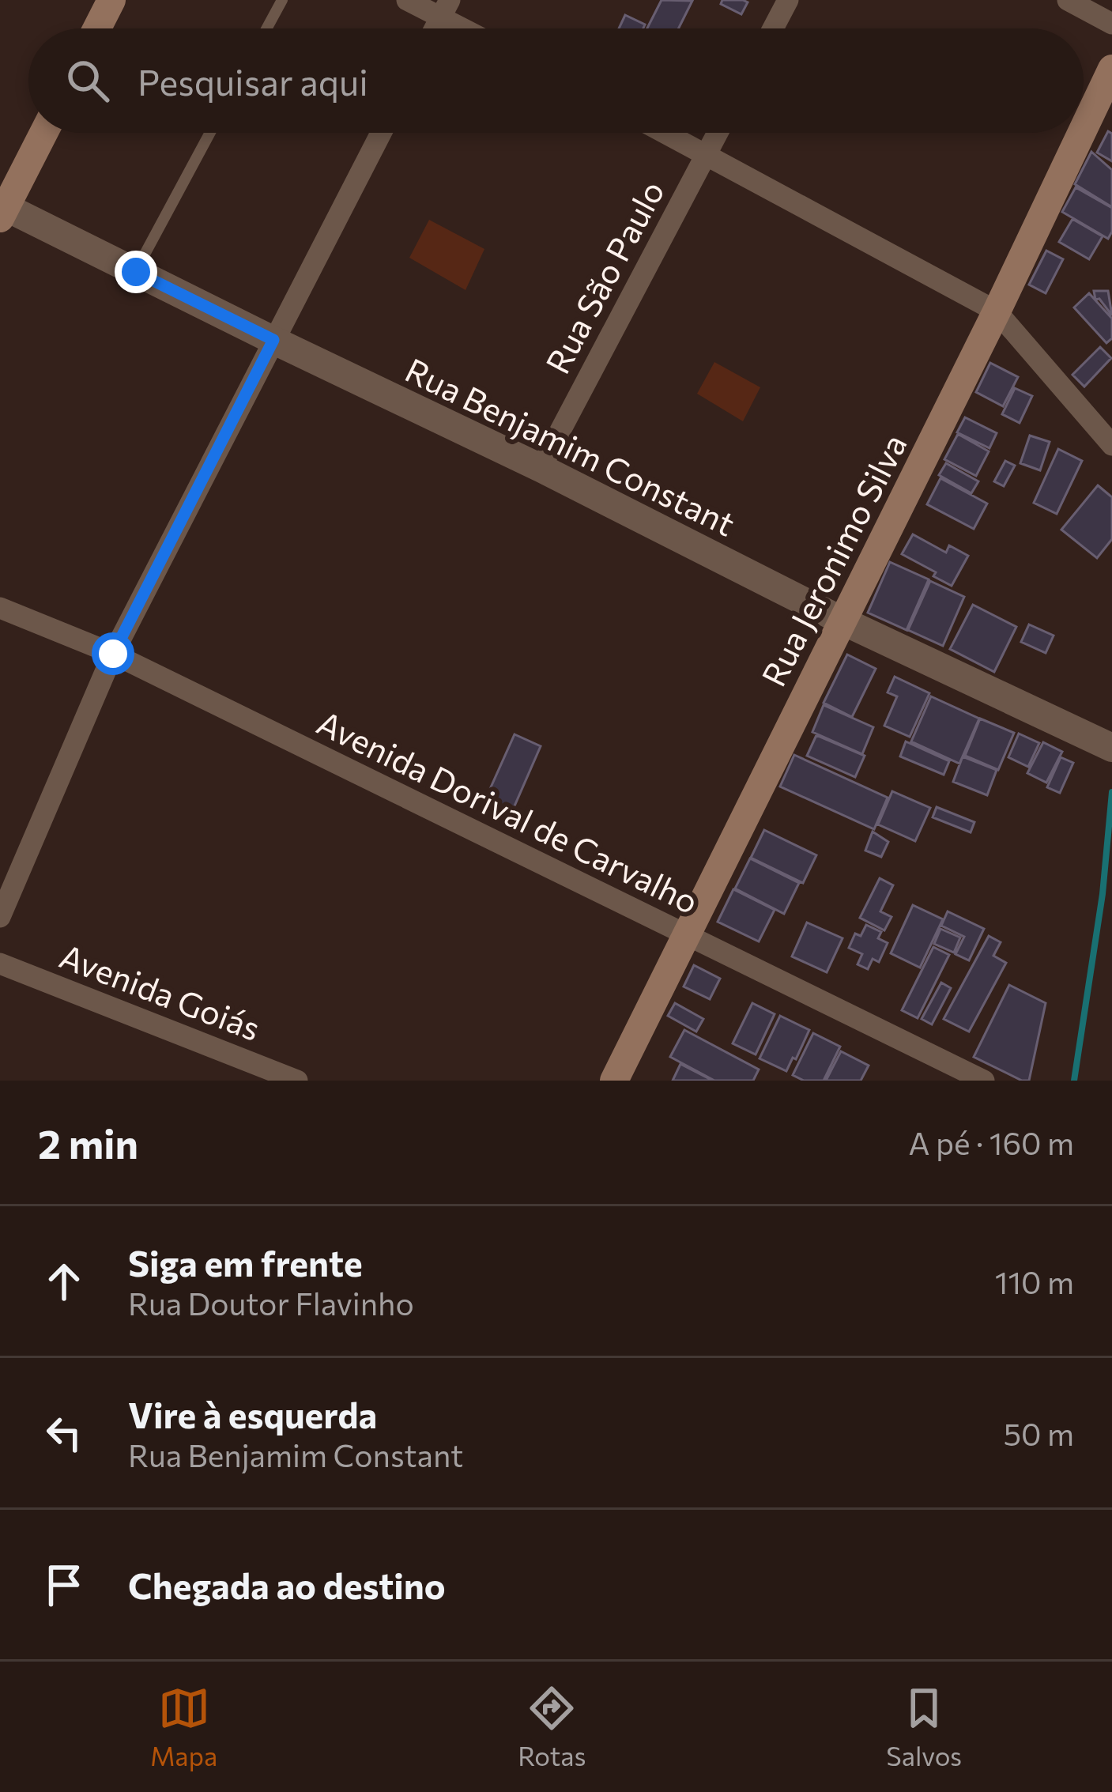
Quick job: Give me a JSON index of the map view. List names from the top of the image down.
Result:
{
  "streets": {
    "main road": ["Rua Jeronimo Silva"],
    "street": [
      "Rua São Paulo",
      "Rua Benjamim Constant",
      "Avenida Dorival de Carvalho",
      "Avenida Goiás"
    ]
  },
  "crossings": [
    ["Rua São Paulo", "Rua Benjamim Constant"],
    ["Rua Benjamim Constant", "Rua Jeronimo Silva"],
    ["Rua Jeronimo Silva", "Avenida Dorival de Carvalho"]
  ],
  "page": {
    "search": "Pesquisar aqui",
    "heading": ["2 min", "A pé · 160 m"],
    "list": [
      ["Siga em frente", "Rua Doutor Flavinho", "110 m"],
      ["Vire à esquerda", "Rua Benjamim Constant", "50 m"],
      "Chegada ao destino"
    ],
    "nav": ["Mapa", "Rotas", "Salvos"]
  }
}
